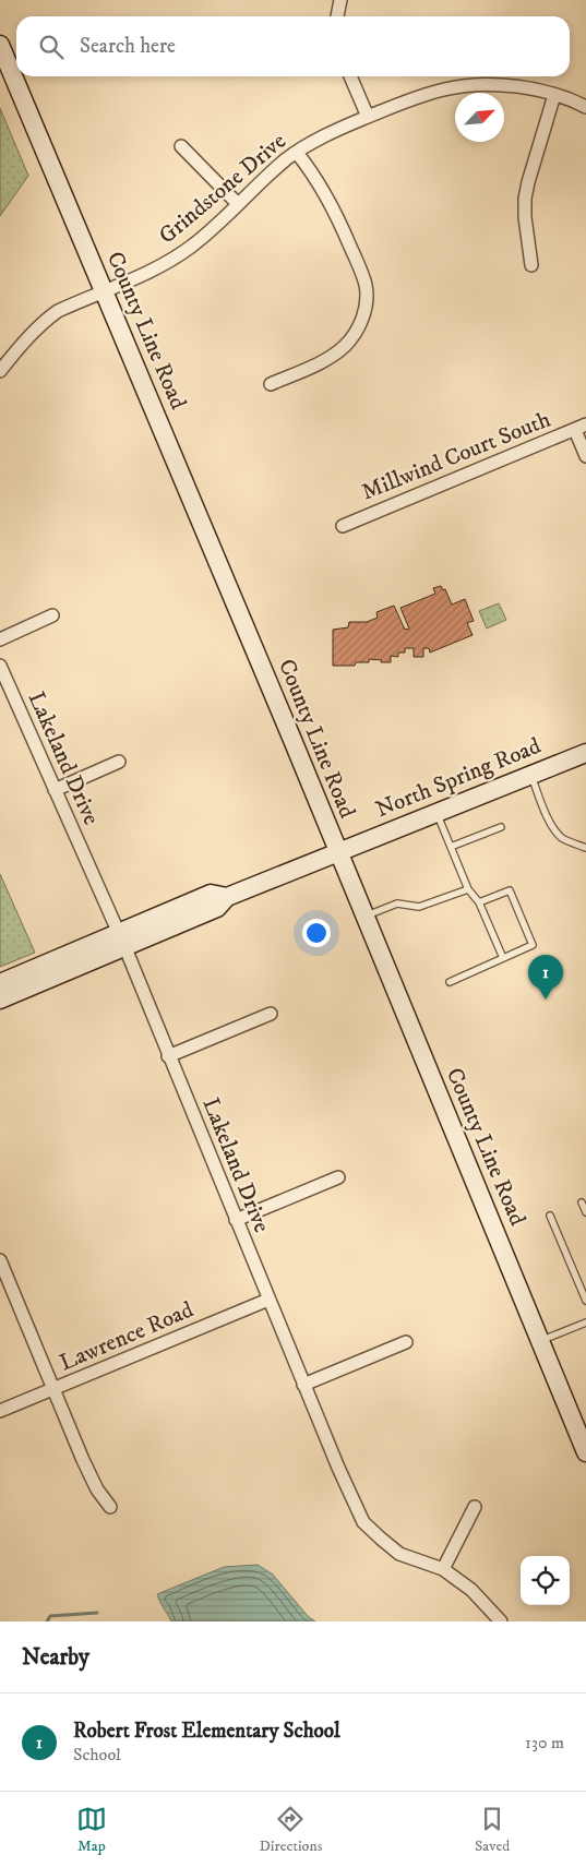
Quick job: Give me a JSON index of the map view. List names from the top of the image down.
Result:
{
  "streets": {
    "main road": ["County Line Road", "North Spring Road"],
    "street": [
      "Grindstone Drive",
      "Millwind Court South",
      "Lakeland Drive",
      "Lawrence Road"
    ]
  },
  "crossings": [
    ["Grindstone Drive", "County Line Road"],
    ["County Line Road", "North Spring Road"],
    ["Lakeland Drive", "North Spring Road"],
    ["Lakeland Drive", "Lawrence Road"]
  ],
  "north": "top right",
  "page": {
    "search": "Search here",
    "pins": "1",
    "heading": "Nearby",
    "list": [
      {
        "mark": "1",
        "name": "Robert Frost Elementary School",
        "note": "School",
        "value": "130 m"
      }
    ],
    "nav": ["Map", "Directions", "Saved"]
  }
}
